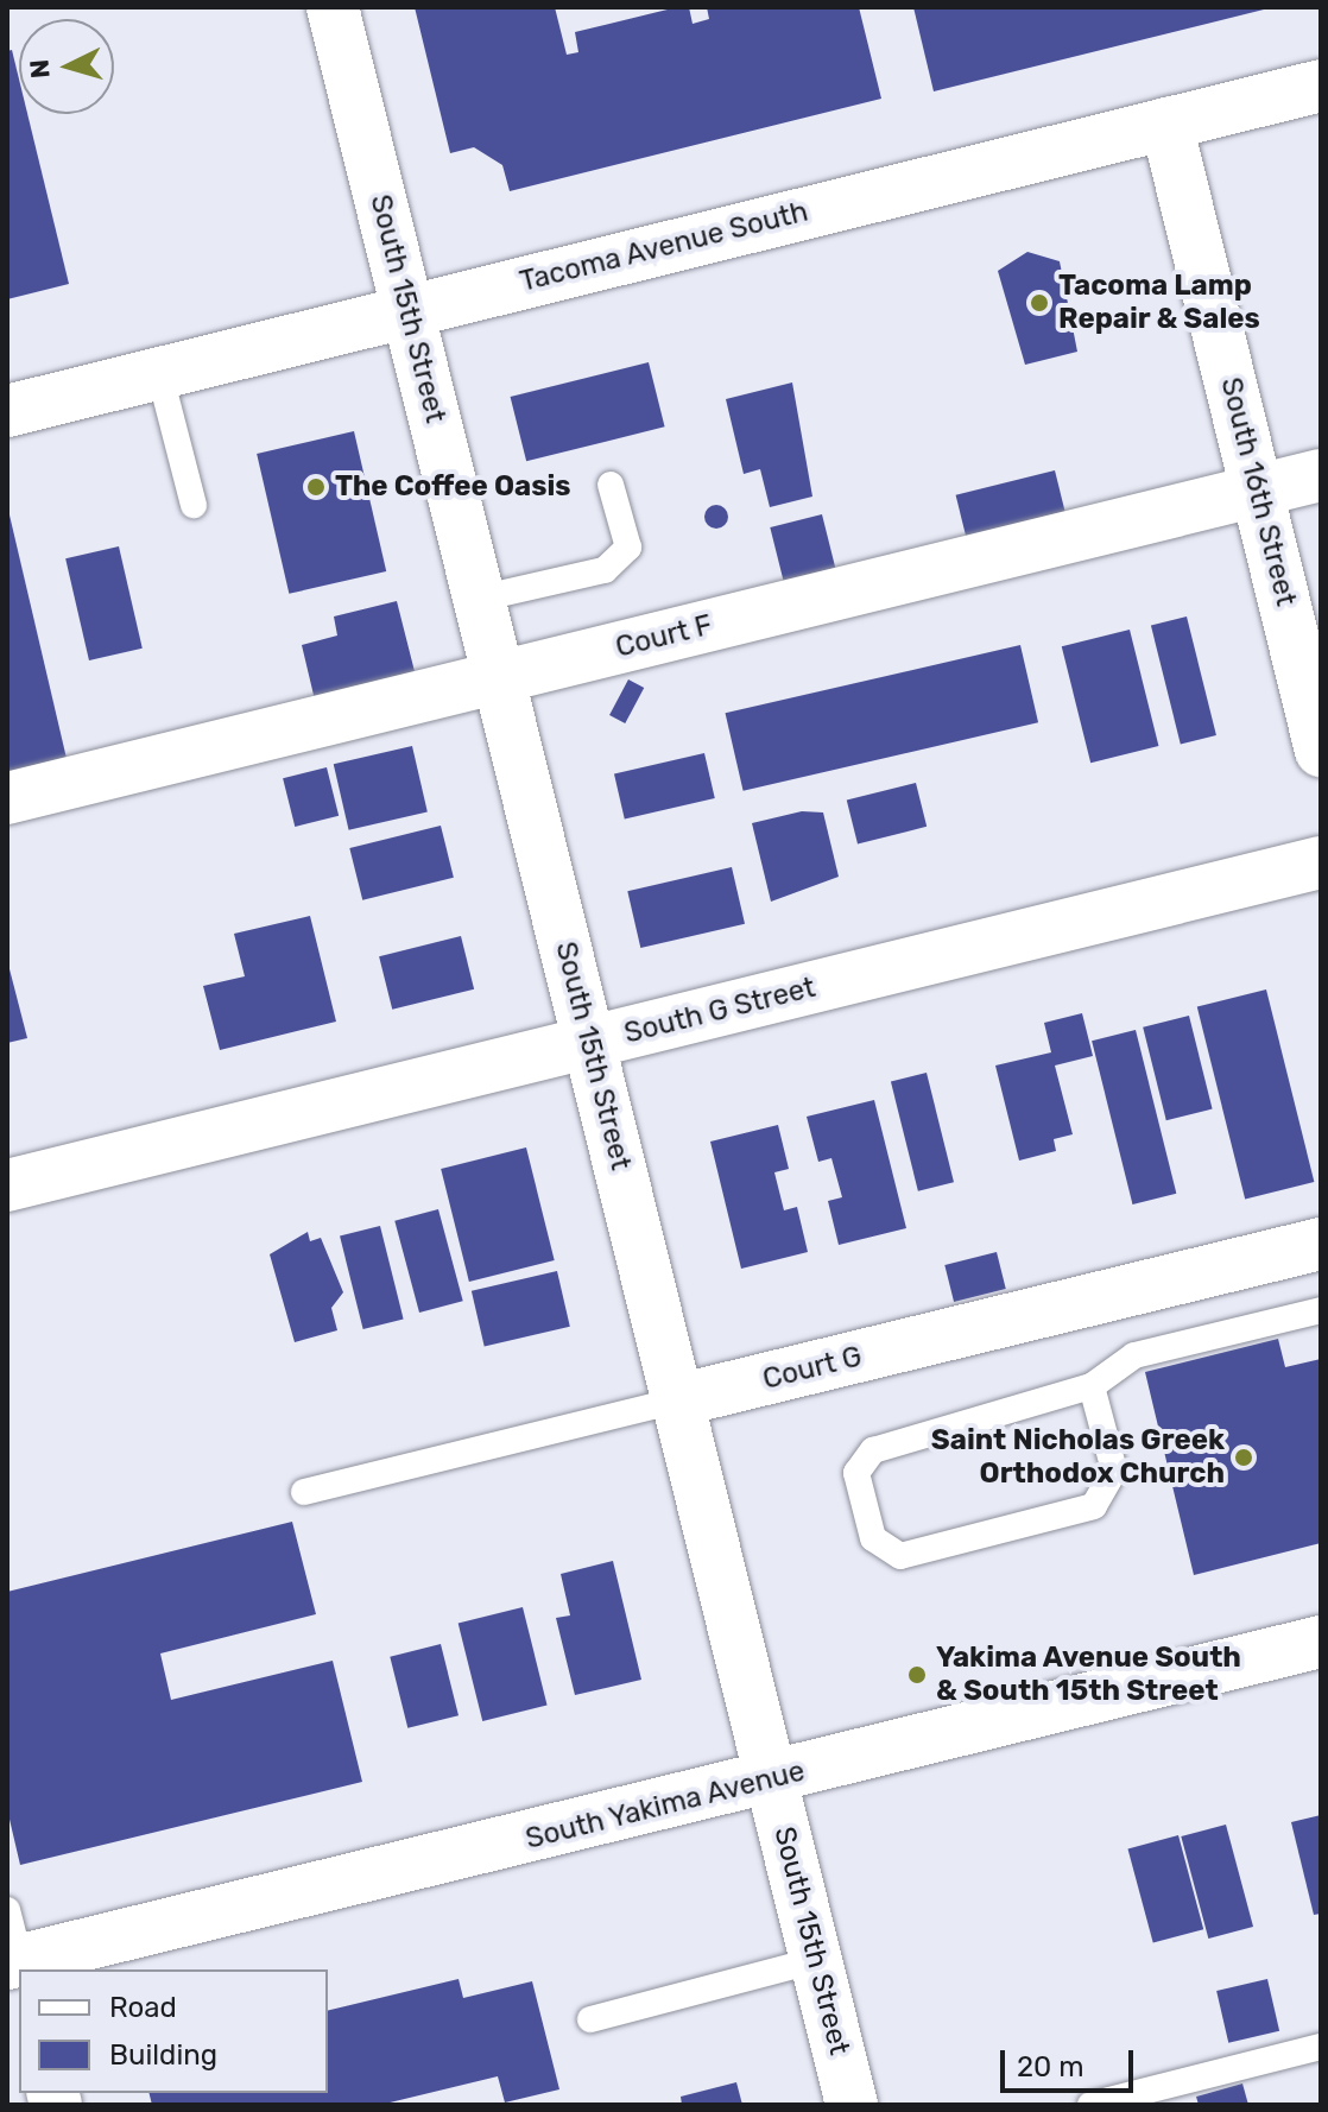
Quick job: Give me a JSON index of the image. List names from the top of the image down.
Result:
{
  "streets": {
    "street": [
      "Tacoma Avenue South",
      "South 15th Street",
      "South 16th Street",
      "Court F",
      "South G Street",
      "Court G",
      "South Yakima Avenue"
    ]
  },
  "crossings": [
    ["Tacoma Avenue South", "South 15th Street"],
    ["Tacoma Avenue South", "South 16th Street"],
    ["South 15th Street", "Court F"],
    ["South 15th Street", "South G Street"],
    ["South 15th Street", "Court G"],
    ["South 15th Street", "South Yakima Avenue"],
    ["South 16th Street", "Court F"]
  ],
  "places": [
    "Tacoma Lamp Repair & Sales",
    "The Coffee Oasis",
    "Saint Nicholas Greek Orthodox Church",
    "Yakima Avenue South & South 15th Street"
  ],
  "legend": ["Road", "Building"],
  "scale_bar": "20 m",
  "north": "left"
}
